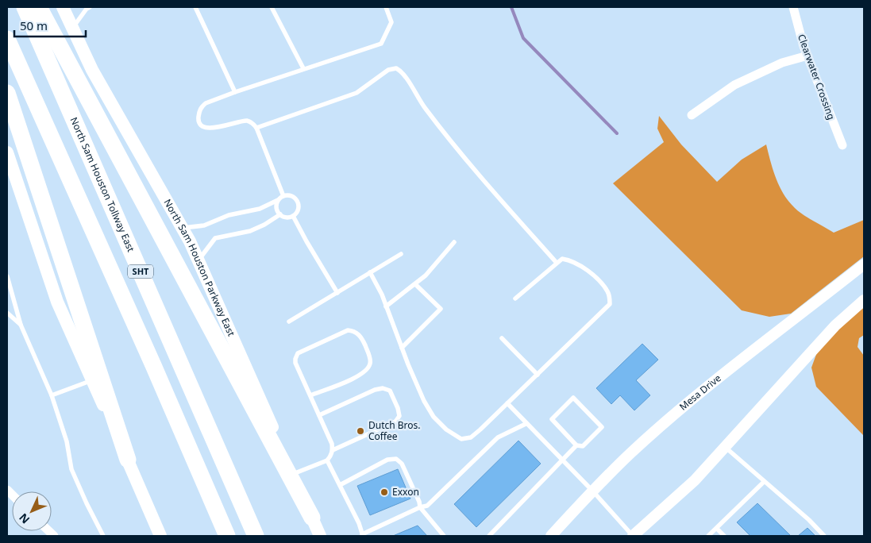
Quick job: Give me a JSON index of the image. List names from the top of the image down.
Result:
{
  "streets": {
    "highway": ["North Sam Houston Tollway East", "SHT"],
    "main road": ["North Sam Houston Parkway East"],
    "street": ["Clearwater Crossing", "Mesa Drive"]
  },
  "places": ["Dutch Bros. Coffee", "Exxon"],
  "scale_bar": "50 m",
  "north": "bottom left"
}
